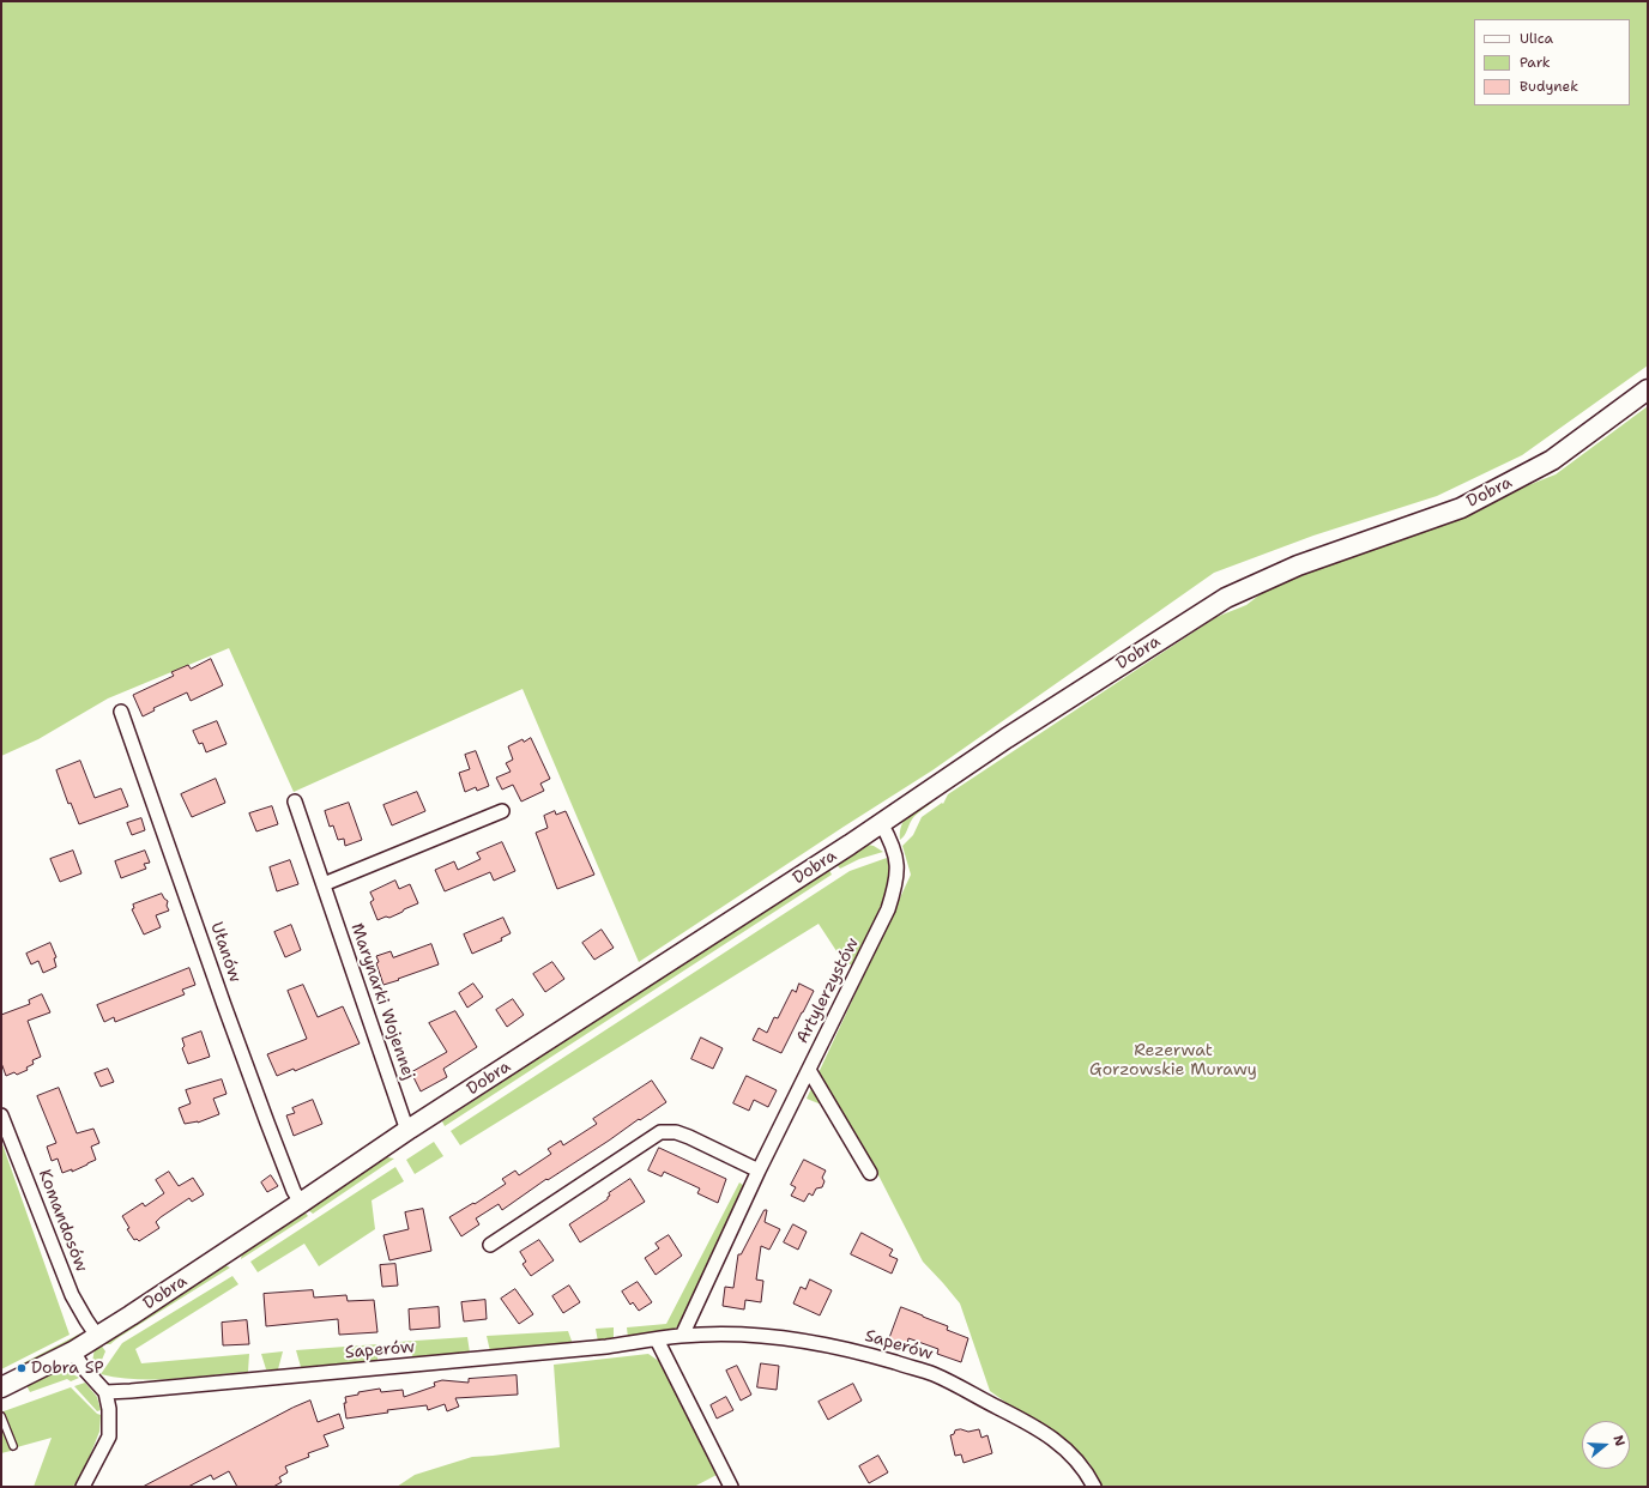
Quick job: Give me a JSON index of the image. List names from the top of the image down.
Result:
{
  "streets": {
    "street": [
      "Dobra",
      "Ułanów",
      "Artylerzystów",
      "Marynarki Wojennej",
      "Komandosów",
      "Saperów"
    ]
  },
  "crossings": [
    ["Dobra", "Ułanów"],
    ["Dobra", "Artylerzystów"],
    ["Dobra", "Marynarki Wojennej"],
    ["Dobra", "Komandosów"],
    ["Artylerzystów", "Saperów"]
  ],
  "parks": ["Rezerwat Gorzowskie Murawy"],
  "places": ["Dobra SP"],
  "legend": ["Ulica", "Park", "Budynek"],
  "north": "right"
}
